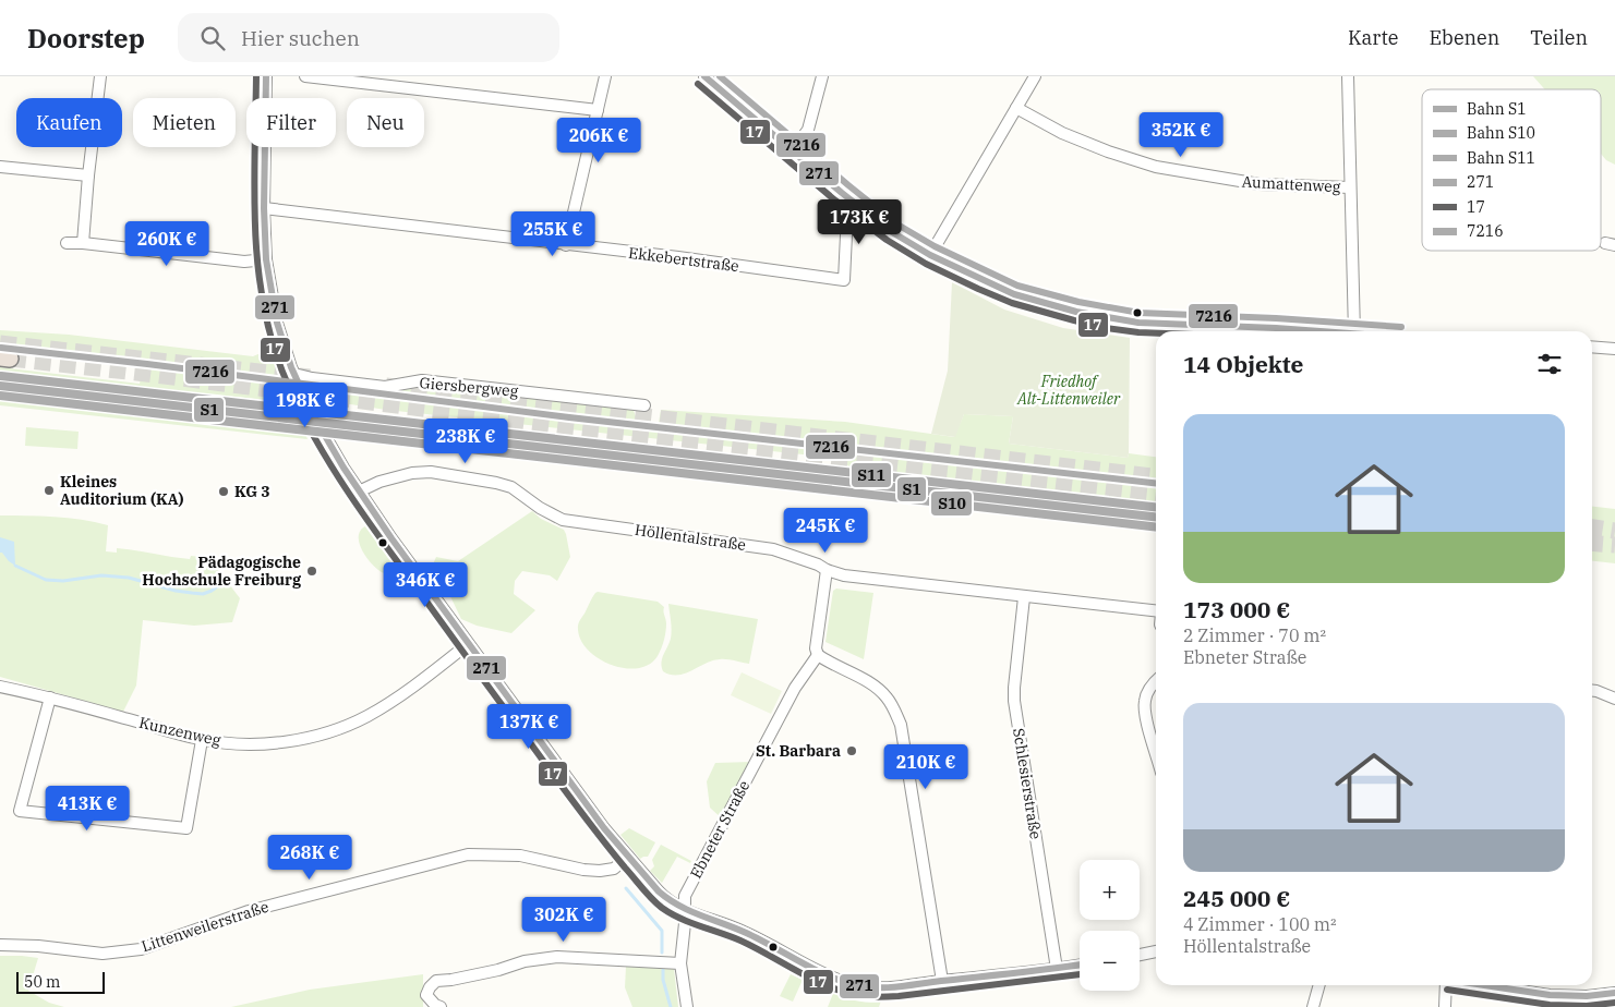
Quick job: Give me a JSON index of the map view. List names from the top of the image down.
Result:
{
  "streets": {
    "street": [
      "Aumattenweg",
      "Ekkebertstraße",
      "Giersbergweg",
      "Höllentalstraße",
      "Kunzenweg",
      "Schlesierstraße",
      "Ebneter Straße",
      "Littenweilerstraße"
    ]
  },
  "crossings": [
    ["Höllentalstraße", "Schlesierstraße"]
  ],
  "parks": ["Friedhof Alt-Littenweiler"],
  "places": [
    "Kleines Auditorium (KA)",
    "KG 3",
    "Pädagogische Hochschule Freiburg",
    "St. Barbara"
  ],
  "lines": [
    "transit line 271",
    "transit line 17",
    "transit line 7216",
    "rail line S11",
    "rail line S1",
    "rail line S10"
  ],
  "legend": [
    "Bahn S1",
    "Bahn S10",
    "Bahn S11",
    "271",
    "17",
    "7216"
  ],
  "scale_bar": "50 m",
  "page": {
    "header": "Doorstep",
    "search": "Hier suchen",
    "nav": ["Karte", "Ebenen", "Teilen"],
    "chip": [
      "Kaufen",
      "Mieten",
      "Filter",
      "Neu"
    ],
    "price": [
      "352K €",
      "206K €",
      "173K €",
      "255K €",
      "260K €",
      "198K €",
      "238K €",
      "245K €",
      "346K €",
      "137K €",
      "210K €",
      "413K €",
      "268K €",
      "302K €"
    ],
    "heading": "14 Objekte",
    "list": [
      {
        "name": "173 000 €",
        "note": "2 Zimmer · 70 m² · Ebneter Straße"
      },
      {
        "name": "245 000 €",
        "note": "4 Zimmer · 100 m² · Höllentalstraße"
      }
    ],
    "map_buttons": ["+", "−"],
    "scale": "50 m"
  }
}
